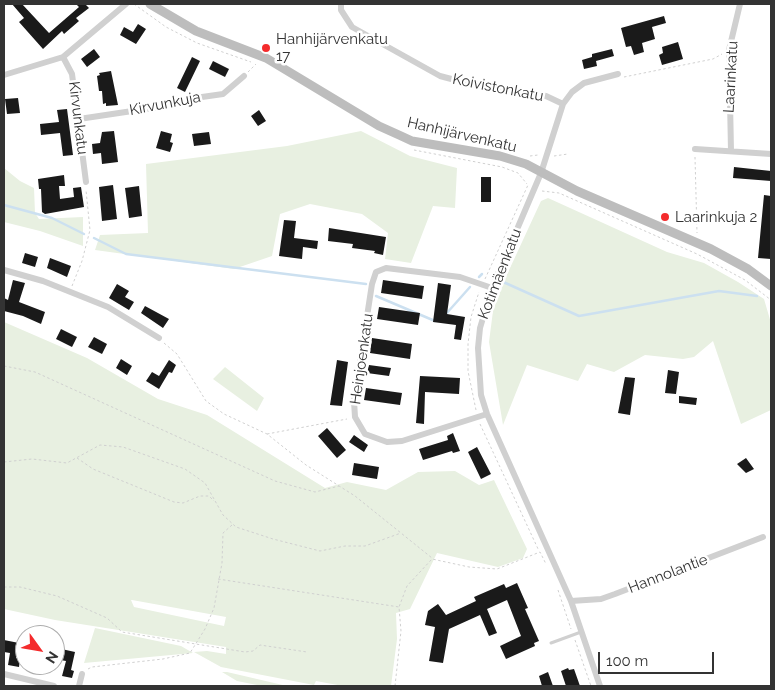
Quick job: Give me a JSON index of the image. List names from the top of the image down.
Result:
{
  "streets": {
    "street": [
      "Laarinkatu",
      "Koivistonkatu",
      "Kirvunkuja",
      "Kirvunkatu",
      "Hanhijärvenkatu",
      "Kotimäenkatu",
      "Heinjoenkatu",
      "Hannolantie"
    ]
  },
  "crossings": [
    ["Koivistonkatu", "Kotimäenkatu"],
    ["Kirvunkuja", "Kirvunkatu"],
    ["Hanhijärvenkatu", "Kotimäenkatu"],
    ["Kotimäenkatu", "Heinjoenkatu"],
    ["Kotimäenkatu", "Hannolantie"]
  ],
  "places": ["Hanhijärvenkatu 17", "Laarinkuja 2"],
  "scale_bar": "100 m",
  "north": "bottom right"
}
